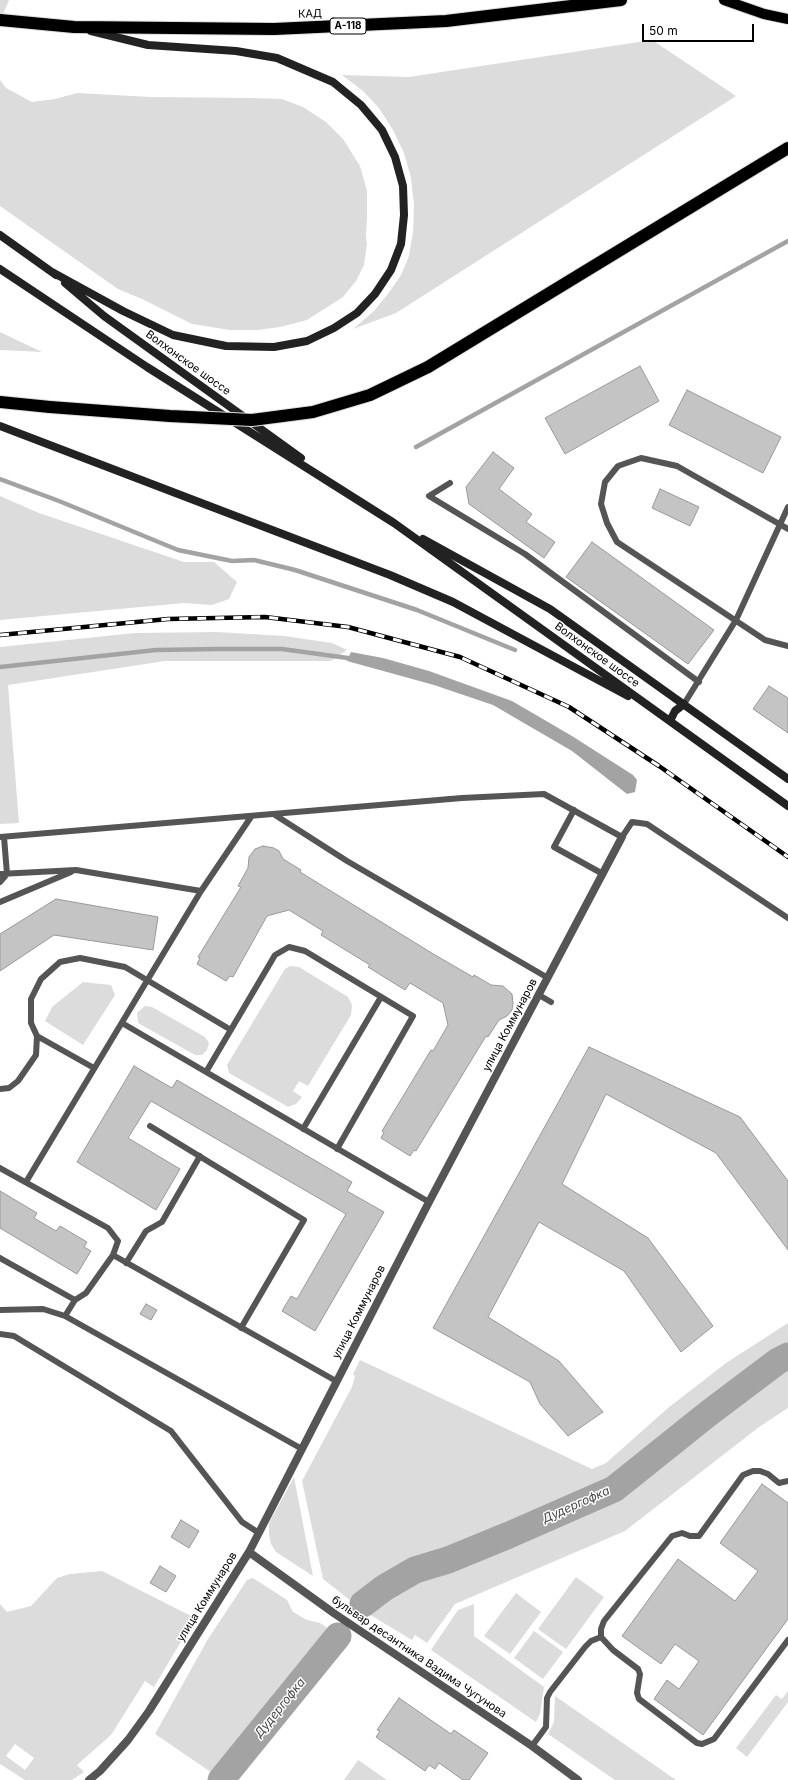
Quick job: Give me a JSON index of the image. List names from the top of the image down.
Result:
{
  "streets": {
    "highway": ["КАД", "А-118"],
    "main road": ["Волхонское шоссе"],
    "street": ["улица Коммунаров", "бульвар десантника Вадима Чугунова"]
  },
  "crossings": [
    ["улица Коммунаров", "бульвар десантника Вадима Чугунова"]
  ],
  "water": ["Дудергофка"],
  "scale_bar": "50 m"
}
